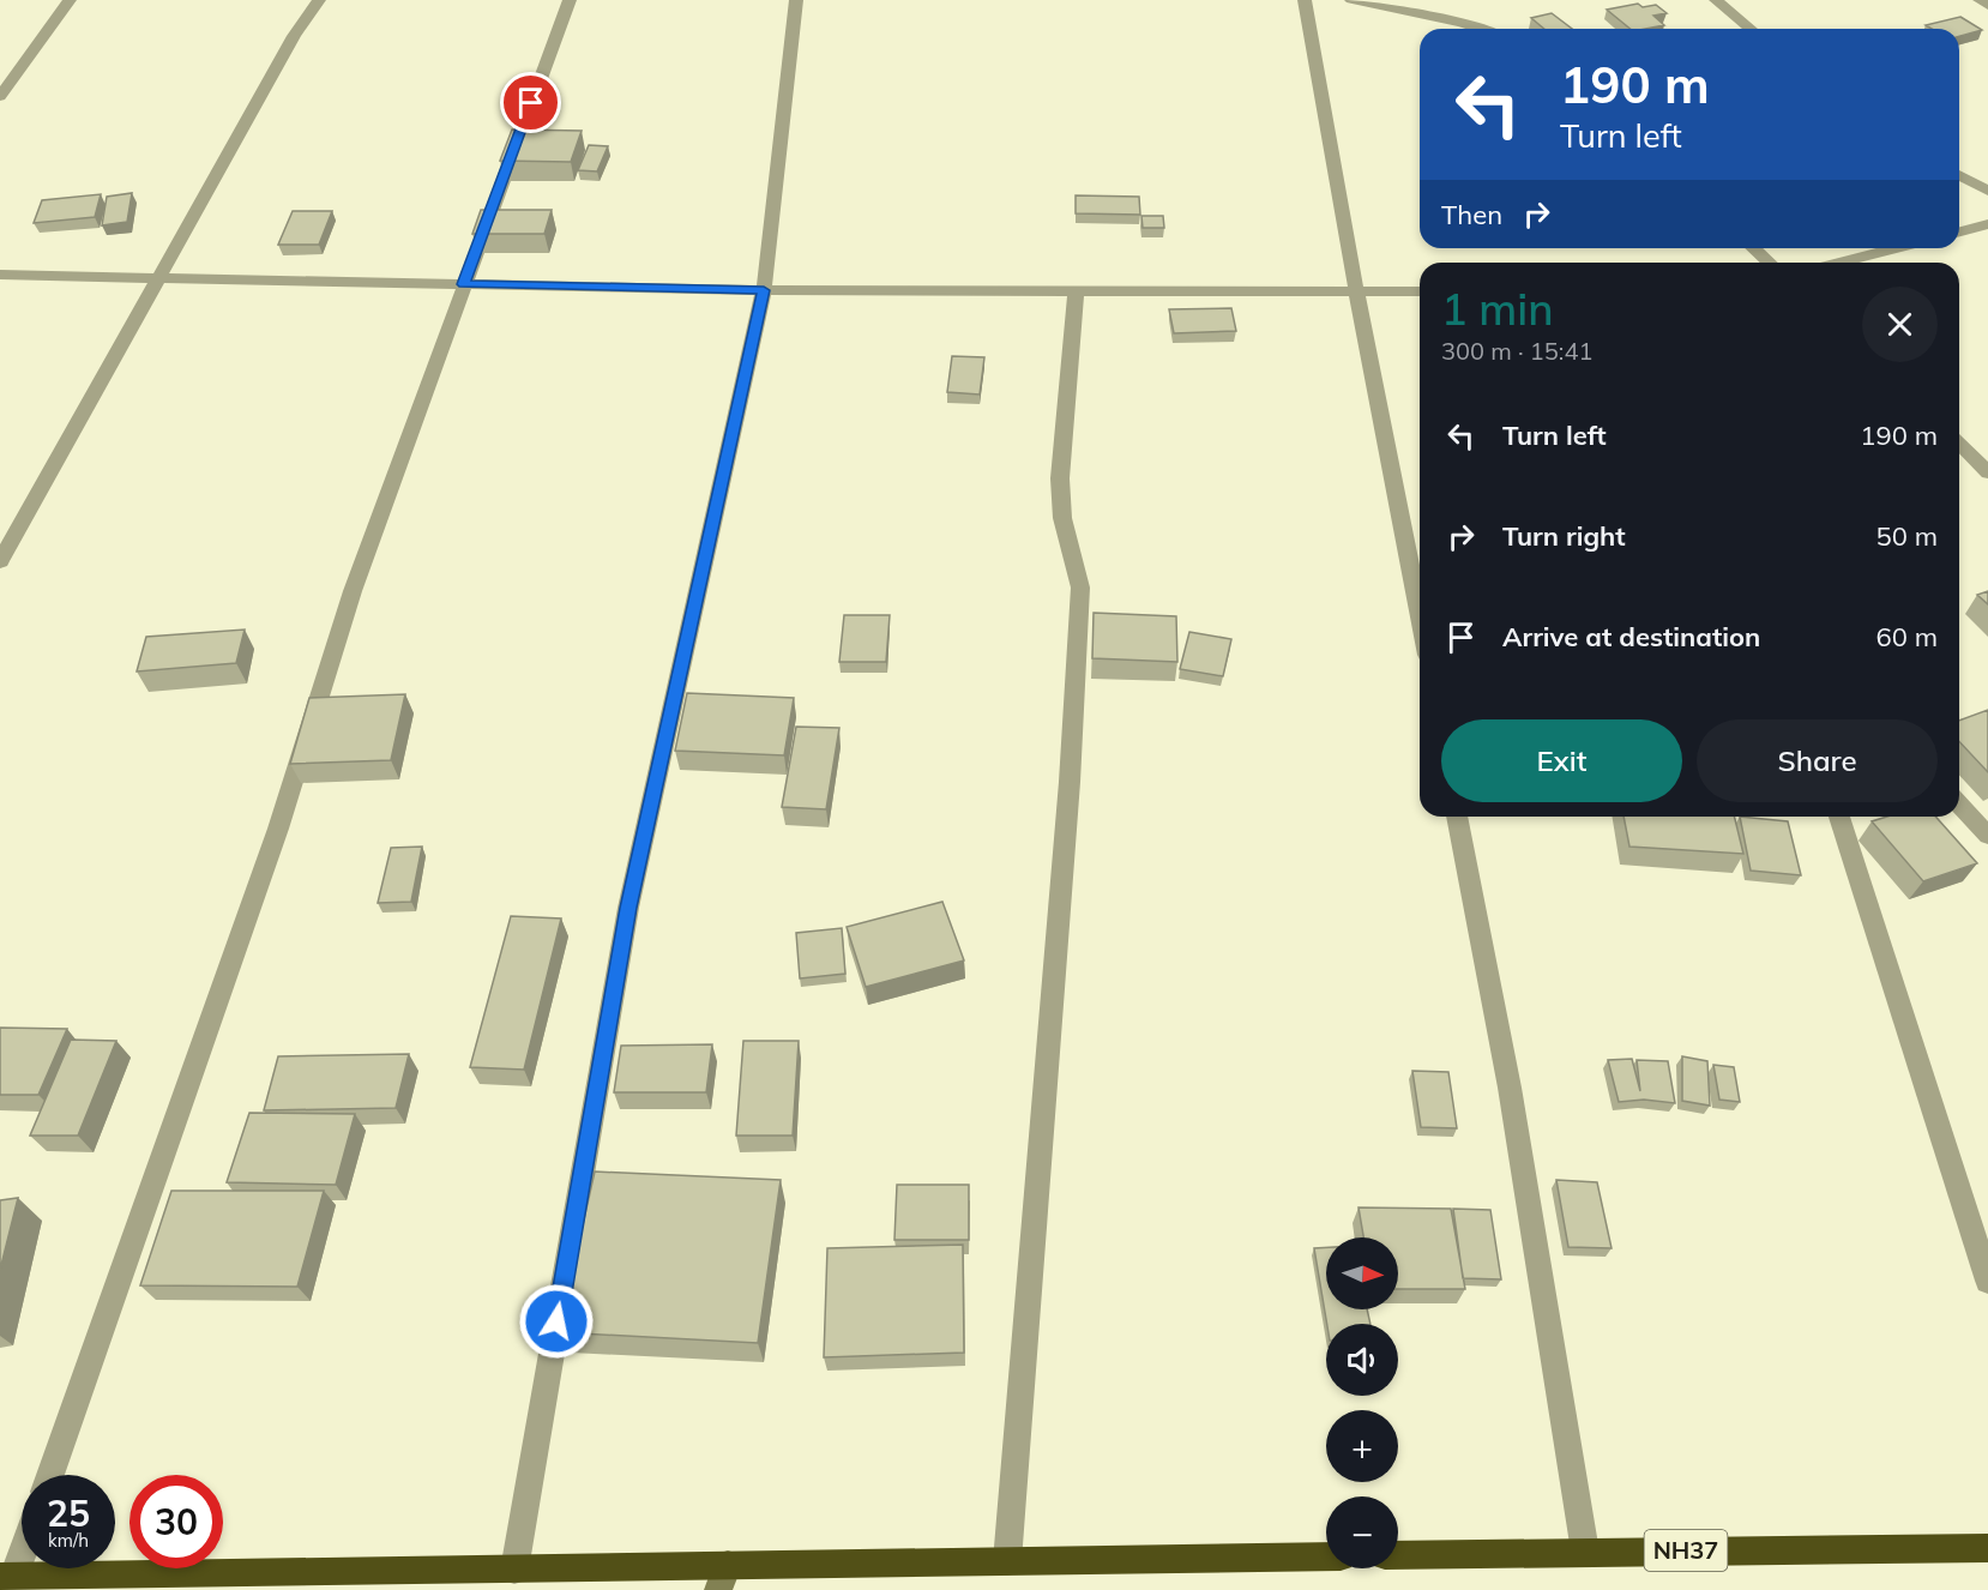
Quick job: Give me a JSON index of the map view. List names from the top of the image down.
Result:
{
  "streets": {
    "highway": ["NH37"]
  },
  "north": "right",
  "page": {
    "turn": ["190 m", "Turn left"],
    "then": "Then",
    "heading": ["1 min", "300 m · 15:41"],
    "list": [
      {
        "name": "Turn left",
        "value": "190 m"
      },
      {
        "name": "Turn right",
        "value": "50 m"
      },
      {
        "name": "Arrive at destination",
        "value": "60 m"
      }
    ],
    "buttons": ["Exit", "Share"],
    "map_buttons": ["+", "−"],
    "speed": "25 km/h",
    "limit": "30"
  }
}
